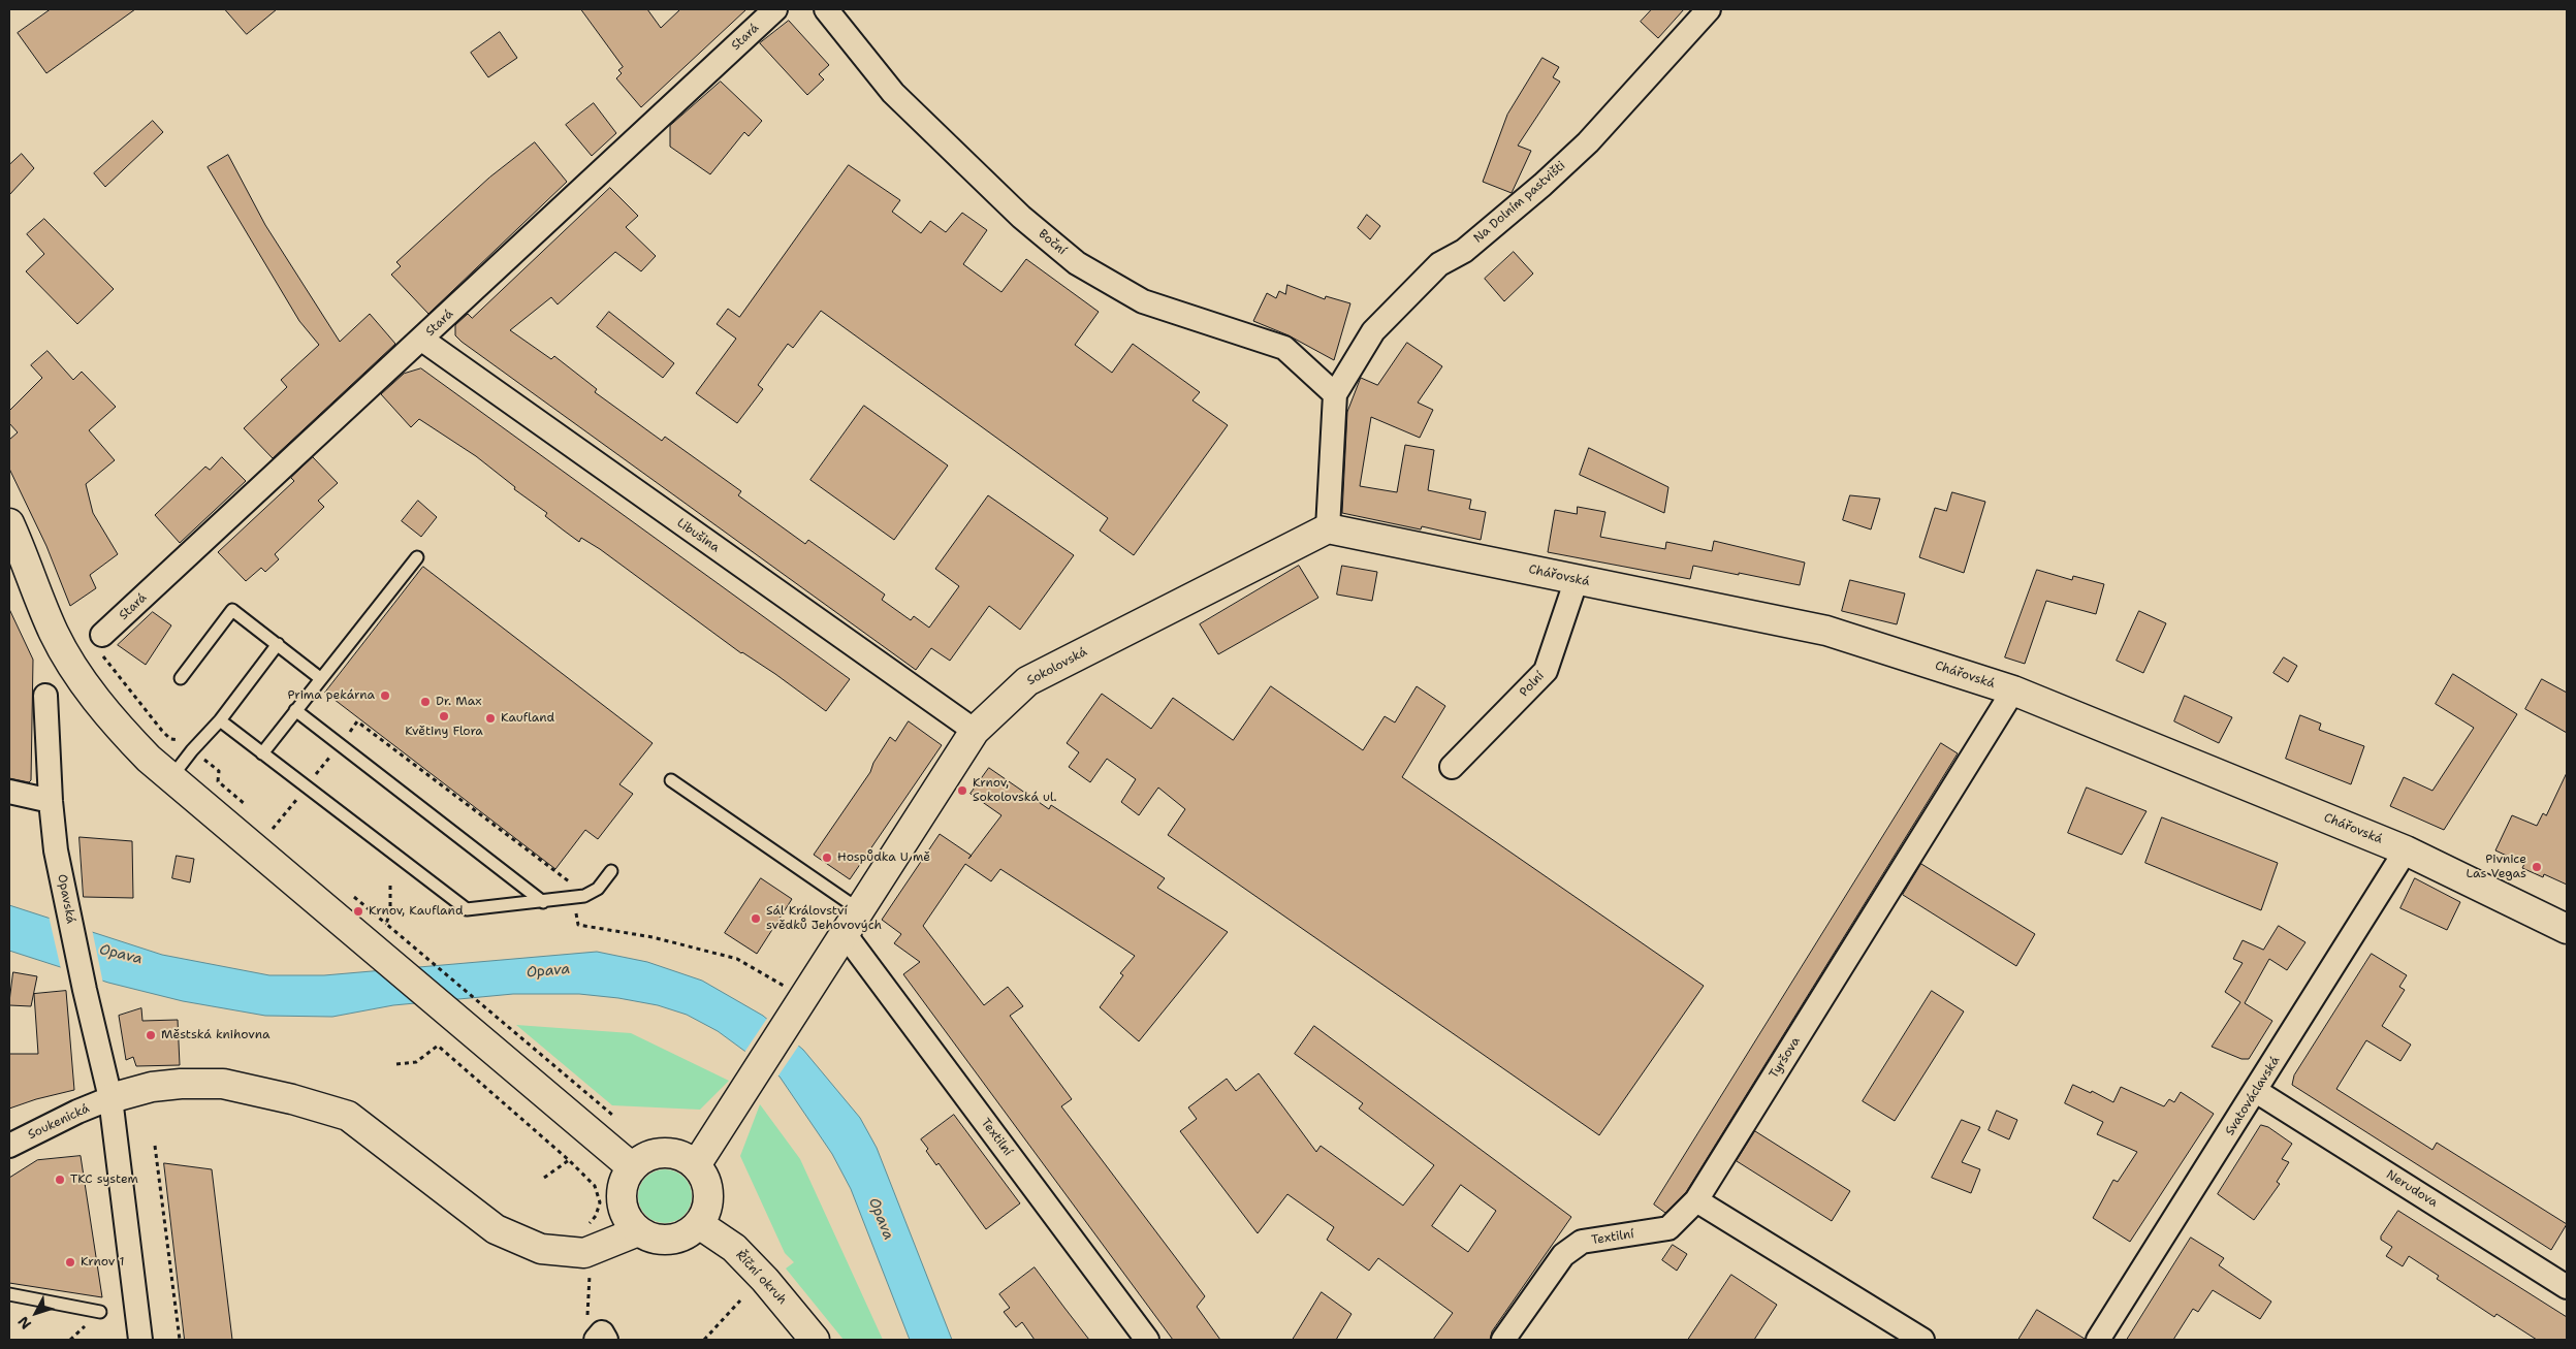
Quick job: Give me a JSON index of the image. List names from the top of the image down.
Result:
{
  "streets": {
    "street": [
      "Stará",
      "Na Dolním pastvišti",
      "Boční",
      "Libušina",
      "Chářovská",
      "Sokolovská",
      "Polní",
      "Opavská",
      "Tyršova",
      "Svatováclavská",
      "Soukenická",
      "Textilní",
      "Nerudova",
      "Říční okruh"
    ]
  },
  "crossings": [
    ["Stará", "Libušina"],
    ["Na Dolním pastvišti", "Boční"],
    ["Libušina", "Sokolovská"],
    ["Chářovská", "Sokolovská"],
    ["Chářovská", "Polní"],
    ["Chářovská", "Tyršova"],
    ["Chářovská", "Svatováclavská"],
    ["Sokolovská", "Textilní"],
    ["Sokolovská", "Říční okruh"],
    ["Opavská", "Soukenická"],
    ["Tyršova", "Textilní"],
    ["Svatováclavská", "Nerudova"]
  ],
  "water": ["Opava"],
  "places": [
    "Prima pekárna",
    "Dr. Max",
    "Květiny Flora",
    "Kaufland",
    "Krnov, Sokolovská ul.",
    "Hospůdka U mě",
    "Pivnice Las Vegas",
    "Krnov, Kaufland",
    "Sál Království svědků Jehovových",
    "Městská knihovna",
    "TKC system",
    "Krnov 1"
  ],
  "north": "bottom left"
}
